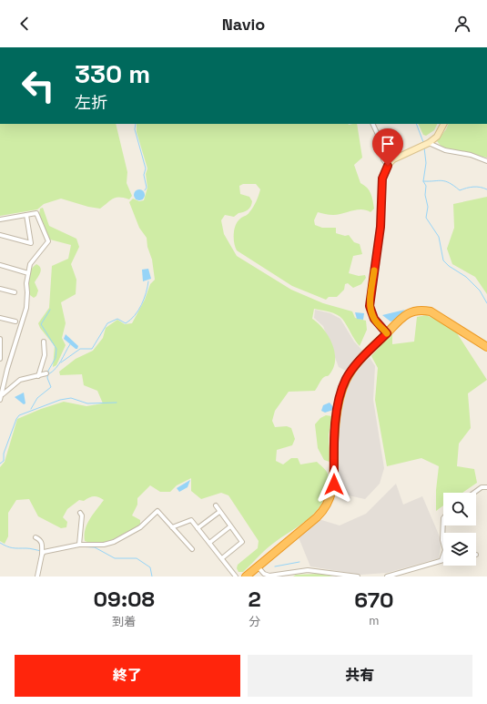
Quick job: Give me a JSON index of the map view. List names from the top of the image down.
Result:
{
  "page": {
    "header": "Navio",
    "turn": ["330 m", "左折"],
    "eta": [
      "09:08",
      "到着",
      "2",
      "分",
      "670",
      "m"
    ],
    "buttons": ["終了", "共有"]
  }
}
